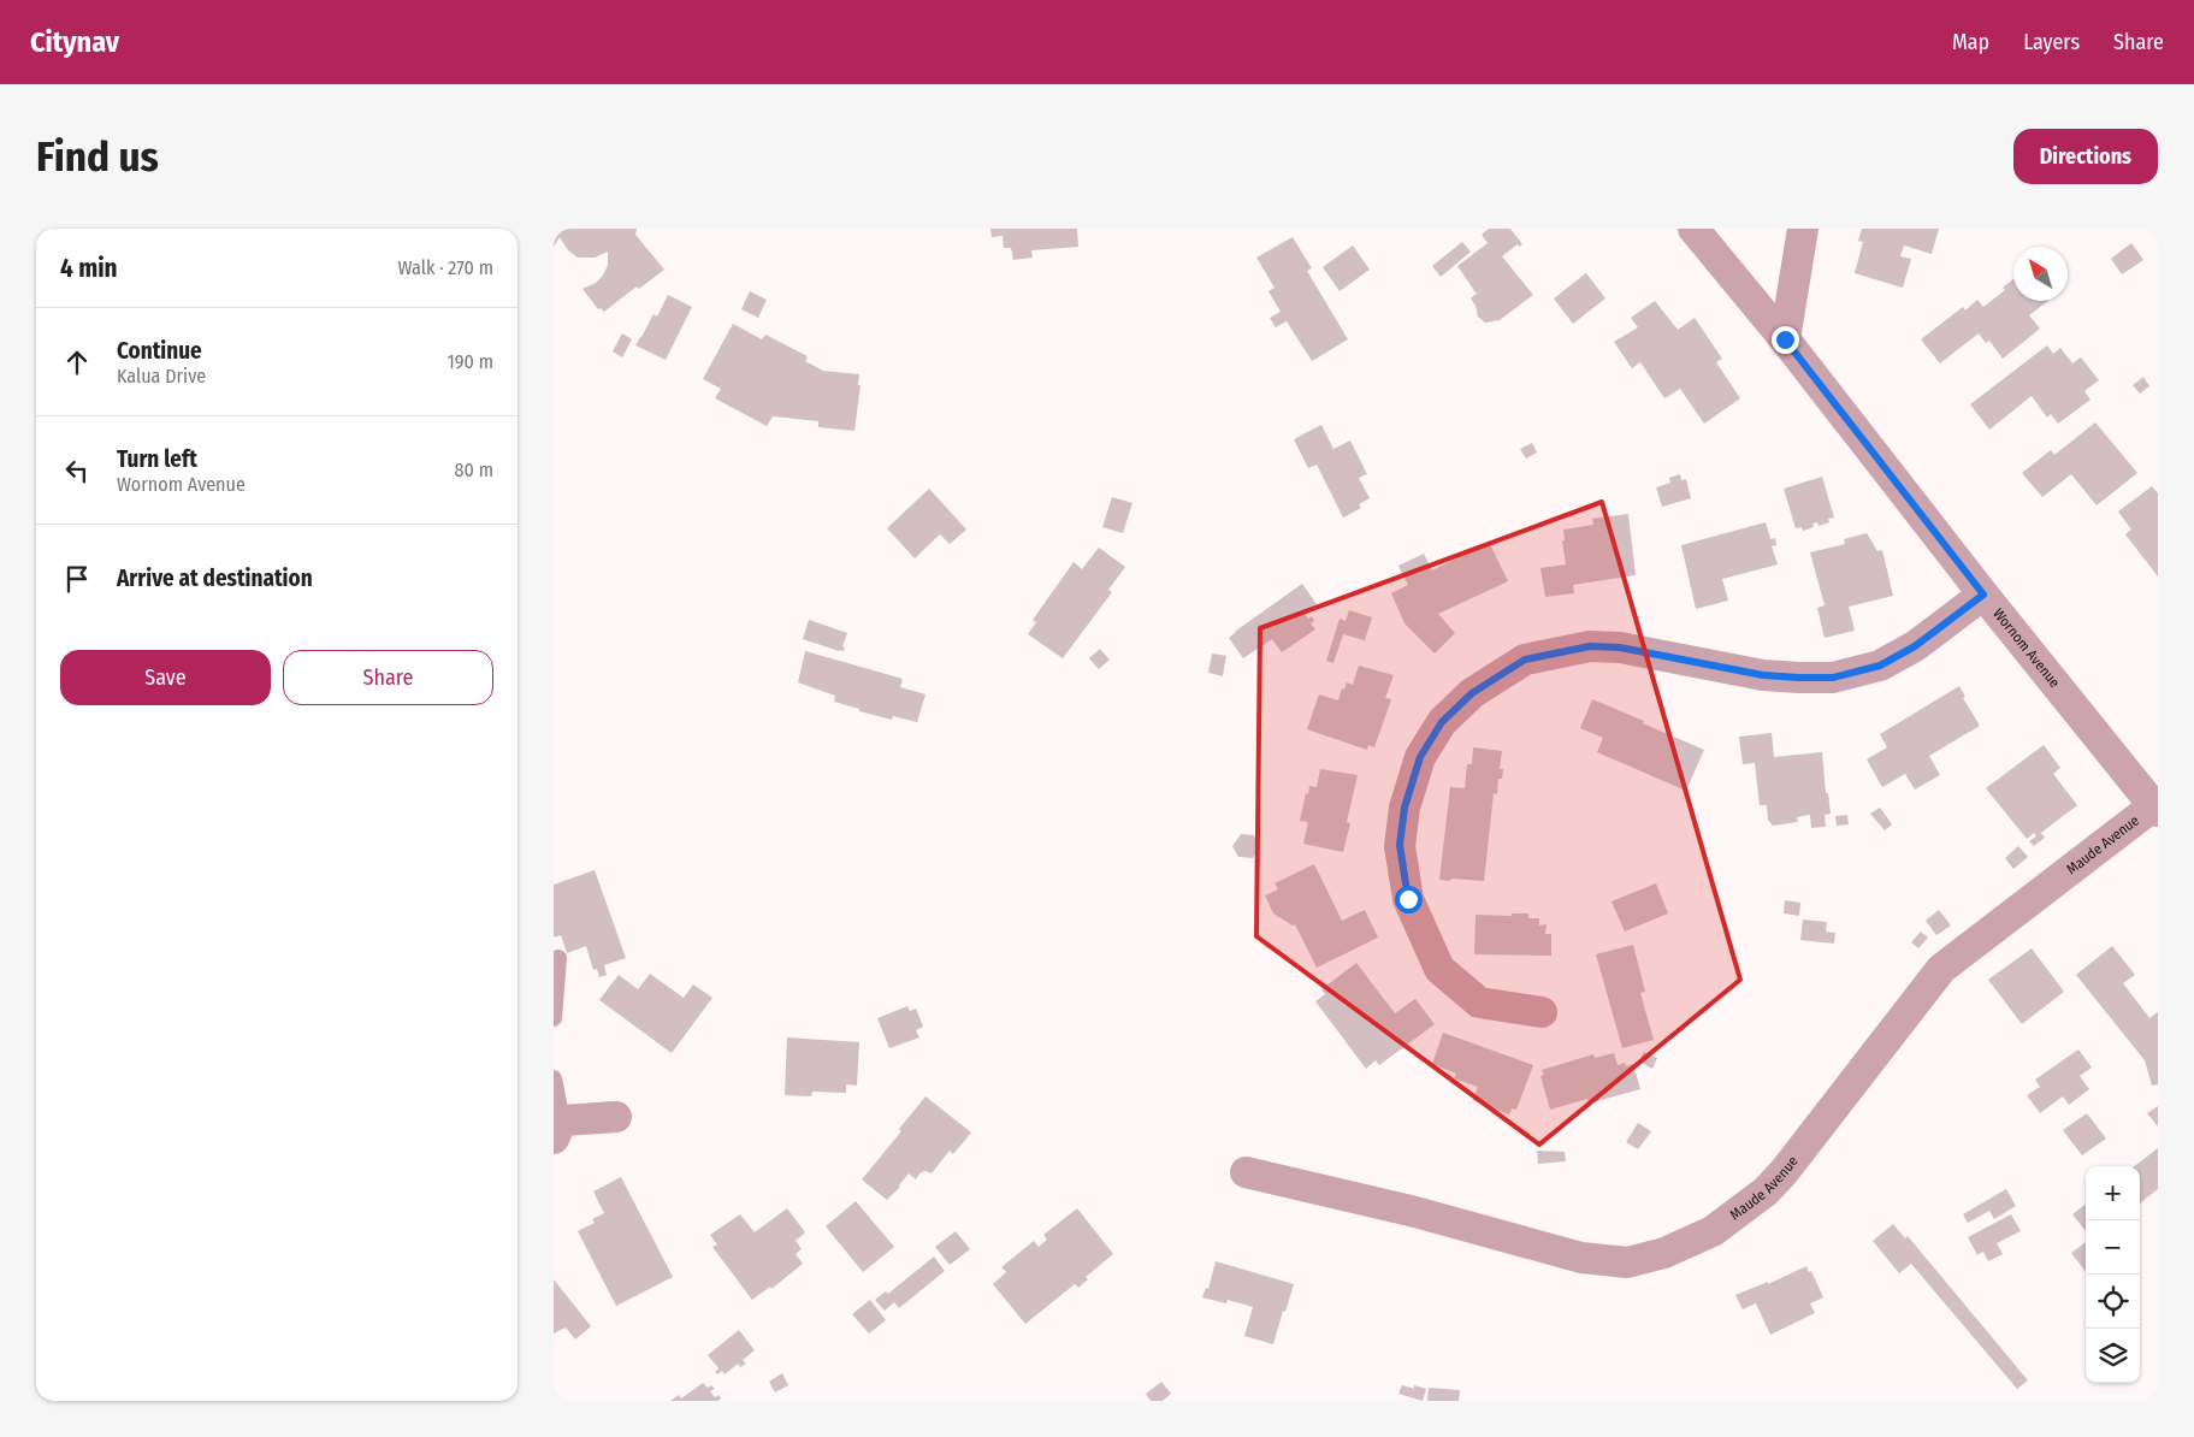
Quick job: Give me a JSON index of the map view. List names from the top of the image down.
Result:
{
  "streets": {
    "street": ["Wornom Avenue", "Maude Avenue"]
  },
  "crossings": [
    ["Wornom Avenue", "Maude Avenue"]
  ],
  "north": "top left",
  "page": {
    "header": "Citynav",
    "nav": ["Map", "Layers", "Share"],
    "buttons": [
      "Directions",
      ["Save", "Share"]
    ],
    "title": "Find us",
    "heading": ["4 min", "Walk · 270 m"],
    "list": [
      ["Continue", "Kalua Drive", "190 m"],
      ["Turn left", "Wornom Avenue", "80 m"],
      "Arrive at destination"
    ],
    "map_buttons": ["+", "−"]
  }
}
